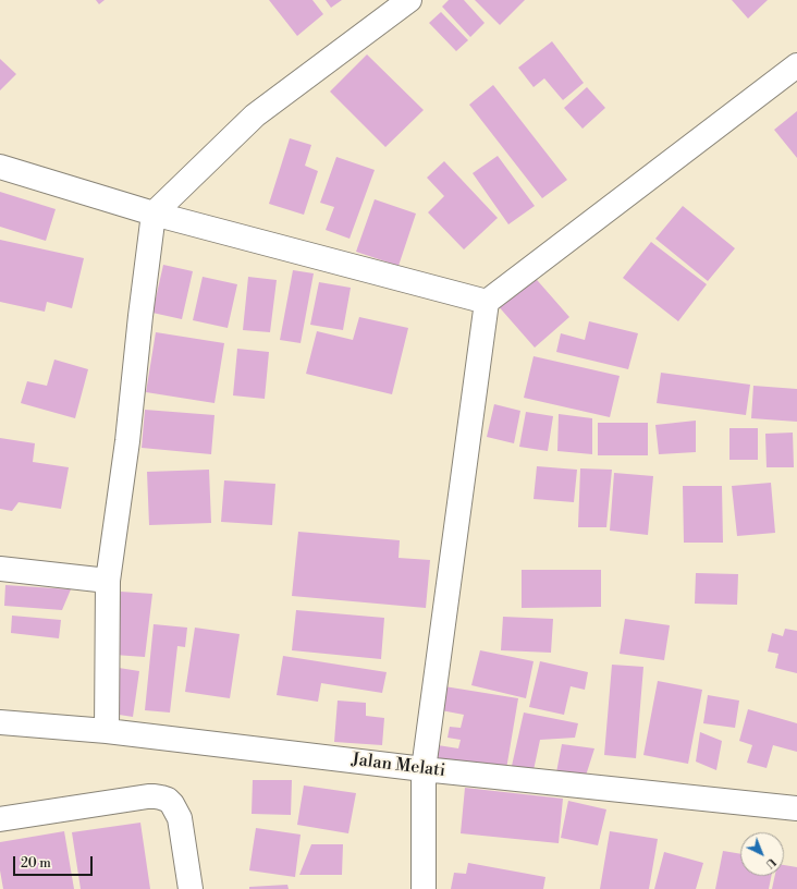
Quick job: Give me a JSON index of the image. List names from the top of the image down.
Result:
{
  "streets": {
    "street": ["Jalan Melati"]
  },
  "scale_bar": "20 m",
  "north": "bottom right"
}
